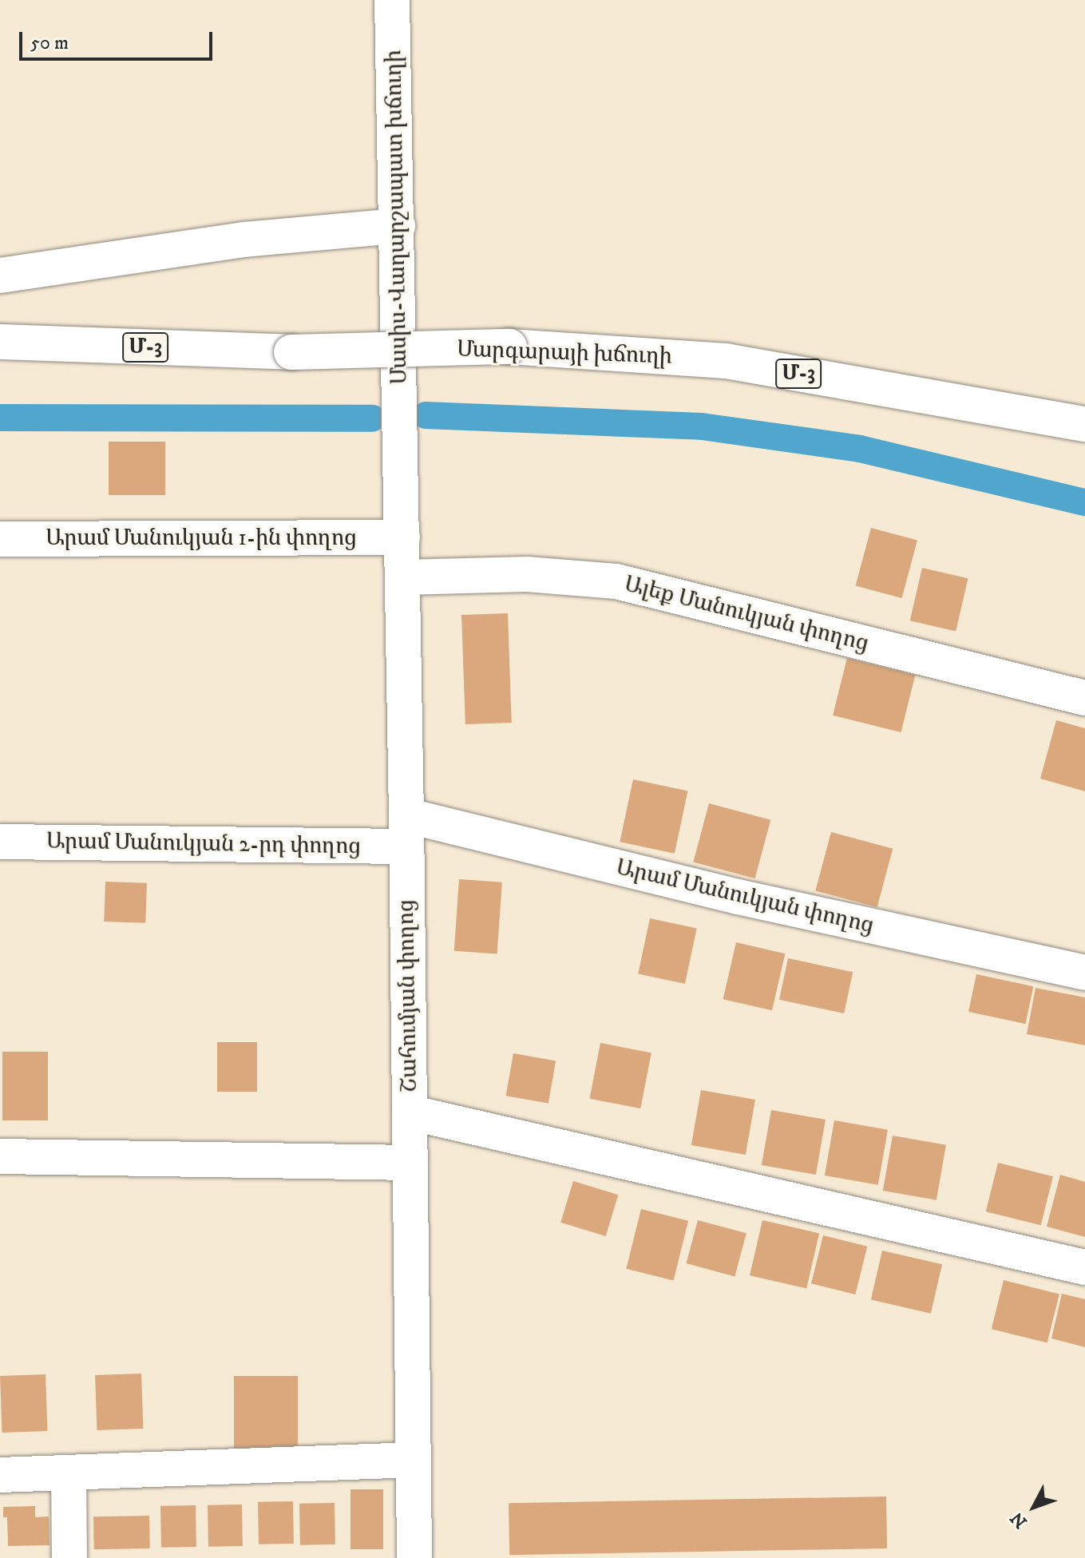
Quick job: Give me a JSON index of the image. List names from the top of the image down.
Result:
{
  "streets": {
    "main road": [
      "Մասիս-Վաղարշապատ խճուղի",
      "Մ-3",
      "Մարգարայի խճուղի",
      "Արամ Մանուկյան 1-ին փողոց",
      "Ալեք Մանուկյան փողոց",
      "Արամ Մանուկյան 2-րդ փողոց",
      "Արամ Մանուկյան փողոց",
      "Շահումյան փողոց"
    ]
  },
  "crossings": [
    ["Մասիս-Վաղարշապատ խճուղի", "Շահումյան փողոց"],
    ["Արամ Մանուկյան 1-ին փողոց", "Շահումյան փողոց"],
    ["Ալեք Մանուկյան փողոց", "Շահումյան փողոց"],
    ["Արամ Մանուկյան 2-րդ փողոց", "Արամ Մանուկյան փողոց"],
    ["Արամ Մանուկյան 2-րդ փողոց", "Շահումյան փողոց"],
    ["Արամ Մանուկյան փողոց", "Շահումյան փողոց"]
  ],
  "scale_bar": "50 m",
  "north": "bottom left"
}
